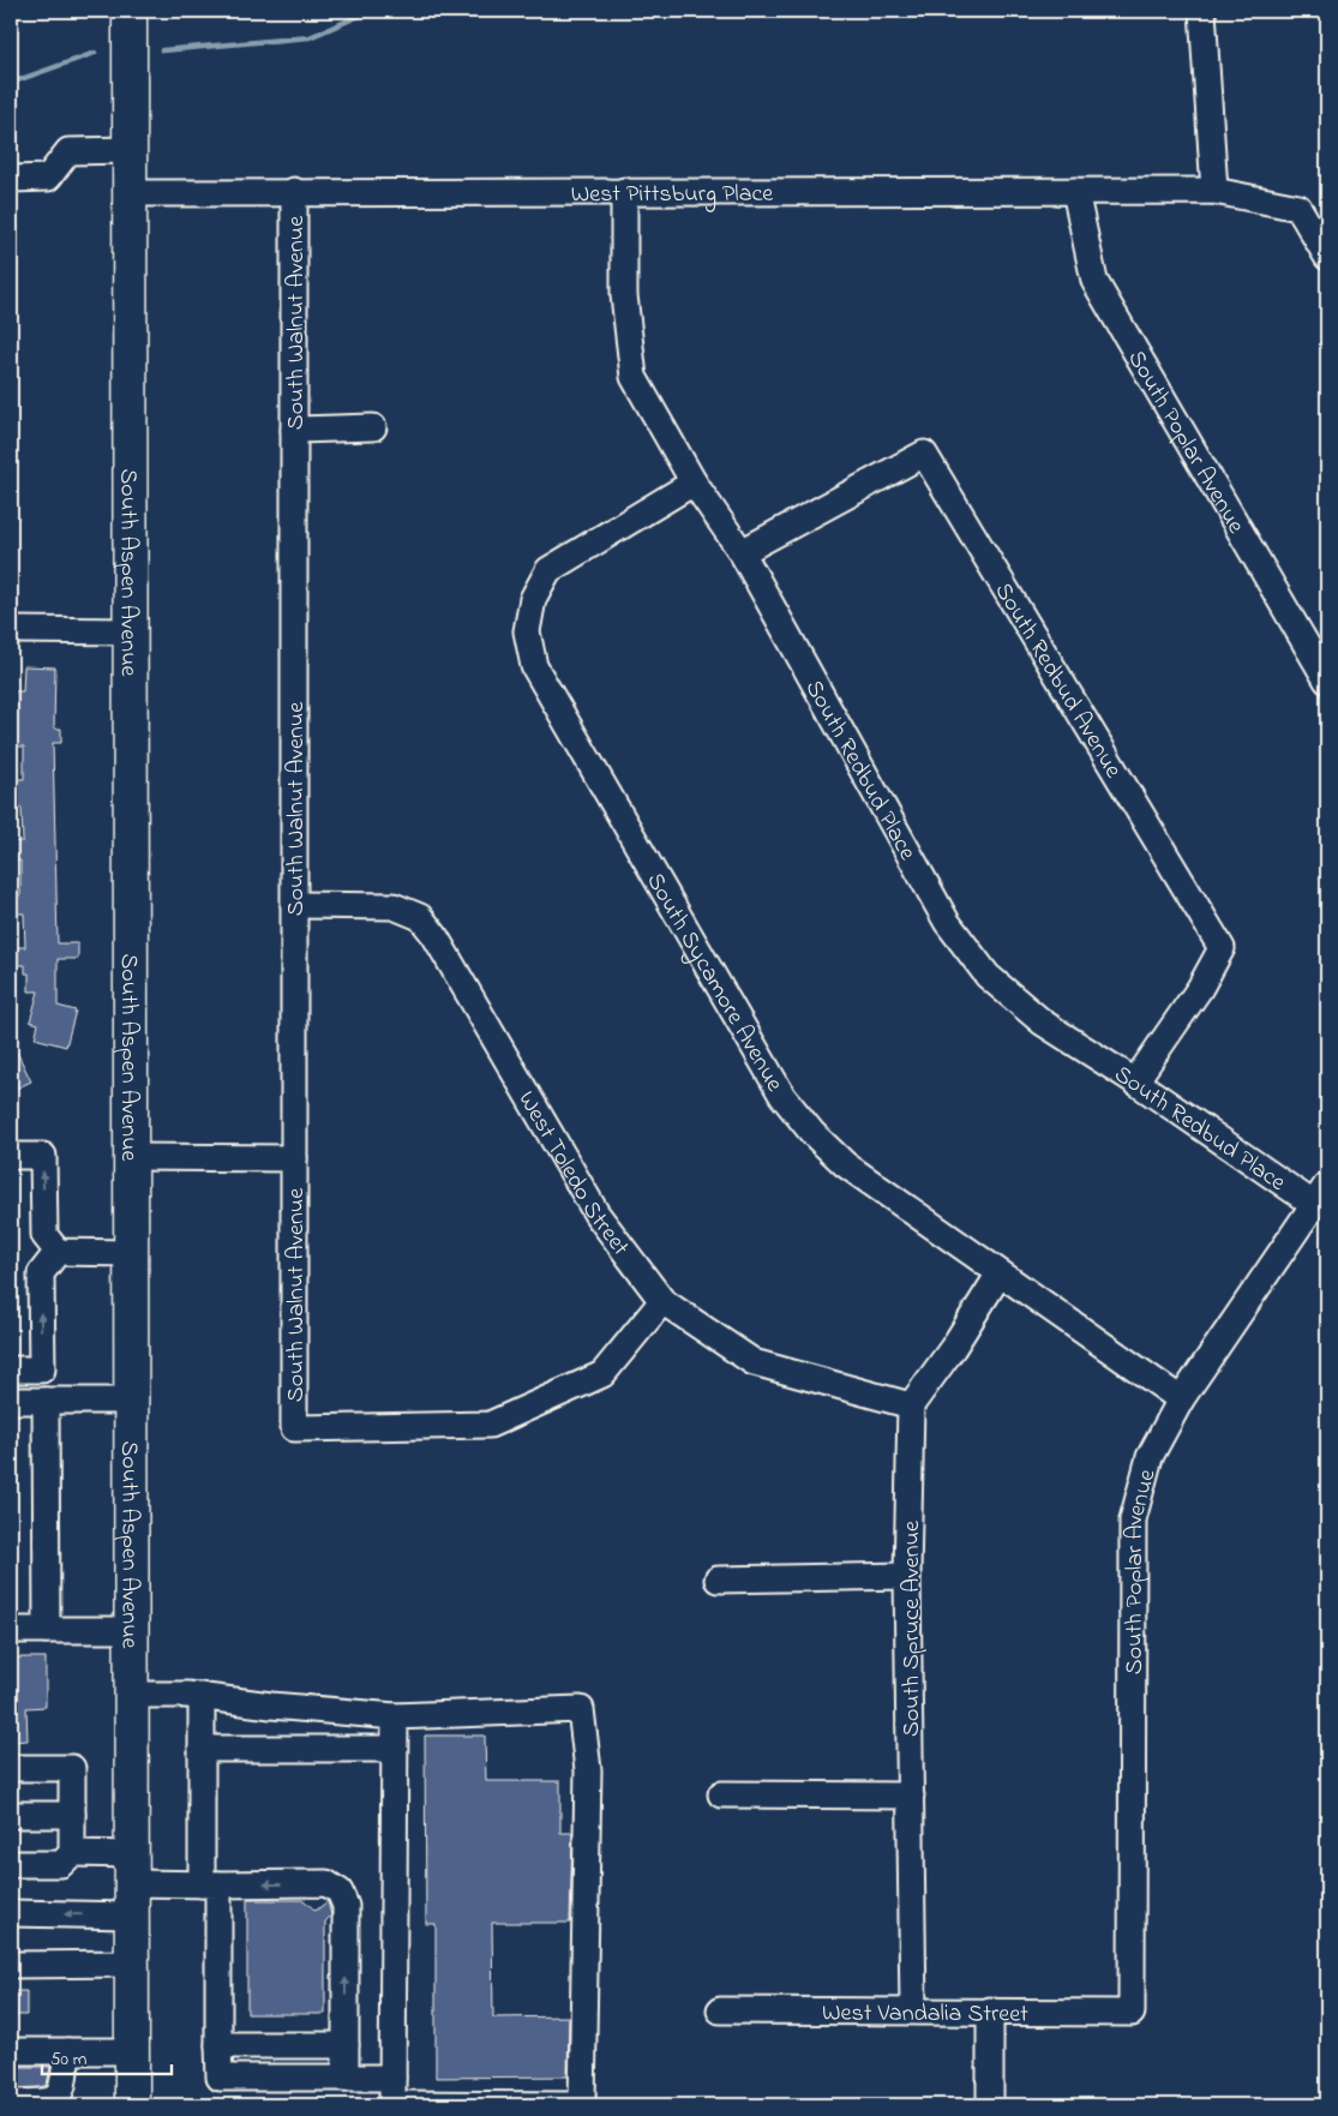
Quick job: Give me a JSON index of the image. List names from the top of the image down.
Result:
{
  "streets": {
    "main road": ["South Aspen Avenue"],
    "street": [
      "West Pittsburg Place",
      "South Walnut Avenue",
      "South Poplar Avenue",
      "South Redbud Avenue",
      "South Redbud Place",
      "South Sycamore Avenue",
      "West Toledo Street",
      "South Spruce Avenue",
      "West Vandalia Street"
    ]
  },
  "crossings": [
    ["West Pittsburg Place", "South Walnut Avenue"],
    ["West Pittsburg Place", "South Poplar Avenue"],
    ["West Pittsburg Place", "South Aspen Avenue"],
    ["West Pittsburg Place", "South Redbud Place"],
    ["South Walnut Avenue", "West Toledo Street"],
    ["South Poplar Avenue", "South Redbud Place"],
    ["South Poplar Avenue", "South Sycamore Avenue"],
    ["South Poplar Avenue", "West Vandalia Street"],
    ["South Redbud Avenue", "South Redbud Place"],
    ["South Redbud Place", "South Sycamore Avenue"],
    ["West Toledo Street", "South Spruce Avenue"],
    ["South Spruce Avenue", "West Vandalia Street"]
  ],
  "scale_bar": "50 m"
}
